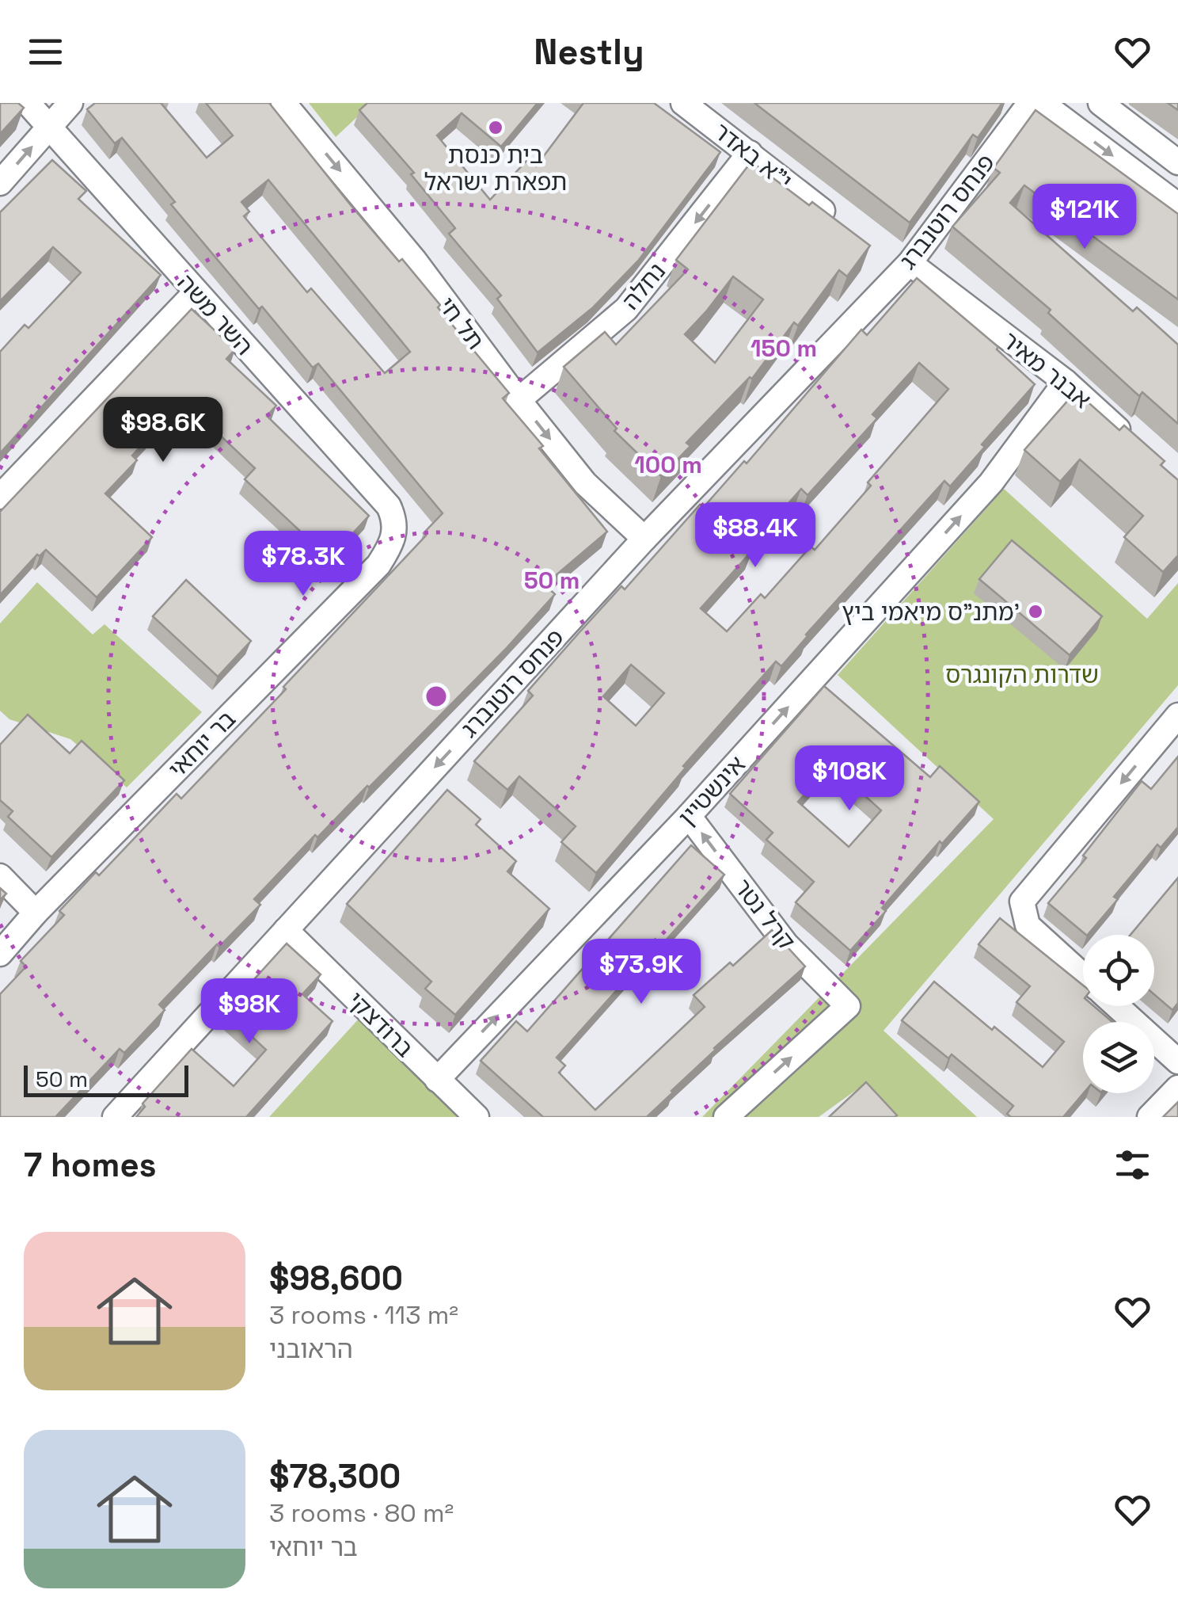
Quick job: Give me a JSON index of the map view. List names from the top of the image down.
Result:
{
  "streets": {
    "street": [
      "י\"א באדר",
      "פנחס רוטנברג",
      "נחלה",
      "השר משה",
      "תל חי",
      "אבנר מאיר",
      "בר יוחאי",
      "אינשטיין",
      "קרל נטר",
      "ברודצקי"
    ]
  },
  "crossings": [
    ["י\"א באדר", "נחלה"],
    ["פנחס רוטנברג", "תל חי"],
    ["פנחס רוטנברג", "אבנר מאיר"],
    ["פנחס רוטנברג", "ברודצקי"],
    ["נחלה", "תל חי"],
    ["השר משה", "בר יוחאי"],
    ["אבנר מאיר", "אינשטיין"],
    ["אינשטיין", "קרל נטר"],
    ["אינשטיין", "ברודצקי"]
  ],
  "one_way": [
    "פנחס רוטנברג",
    "נחלה",
    "תל חי",
    "אינשטיין"
  ],
  "parks": ["שדרות הקונגרס"],
  "places": ["בית כנסת תפארת ישראל", "מתנ\"ס מיאמי ביץ'"],
  "scale_bar": "50 m",
  "page": {
    "header": "Nestly",
    "price": [
      "$121K",
      "$98.6K",
      "$88.4K",
      "$78.3K",
      "$108K",
      "$73.9K",
      "$98K"
    ],
    "scale": "50 m",
    "heading": "7 homes",
    "list": [
      {
        "name": "$98,600",
        "note": "3 rooms · 113 m² · הראובני"
      },
      {
        "name": "$78,300",
        "note": "3 rooms · 80 m² · בר יוחאי"
      }
    ]
  },
  "rings": ["150 m", "100 m", "50 m"]
}
